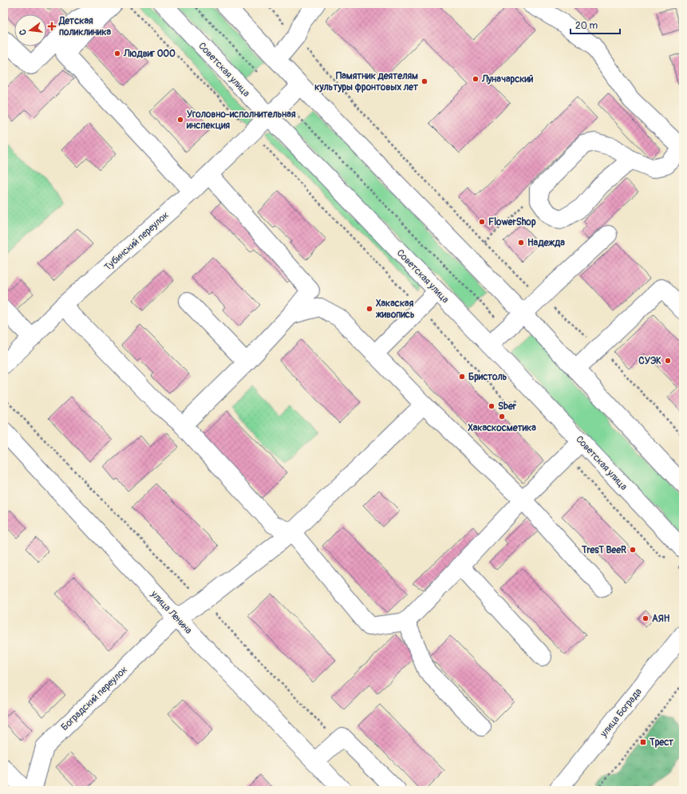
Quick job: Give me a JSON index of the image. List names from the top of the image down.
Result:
{
  "streets": {
    "main road": [
      "Советская улица",
      "Тубинский переулок",
      "улица Ленина",
      "Боградский переулок",
      "улица Бограда"
    ]
  },
  "crossings": [
    ["Советская улица", "Тубинский переулок"],
    ["улица Ленина", "Боградский переулок"]
  ],
  "places": {
    "health": ["Детская поликлиника"],
    "other": [
      "Людвиг ООО",
      "Луначарский",
      "Памятник деятелям культуры фронтовых лет",
      "Уголовно-исполнительная инспекция",
      "FlowerShop",
      "Надежда",
      "Хакаская живопись",
      "СУЭК",
      "Бристоль",
      "Sber",
      "Хакаскосметика",
      "TresT BeeR",
      "АЯН"
    ],
    "transit": ["Трест"]
  },
  "scale_bar": "20 m",
  "north": "left"
}
